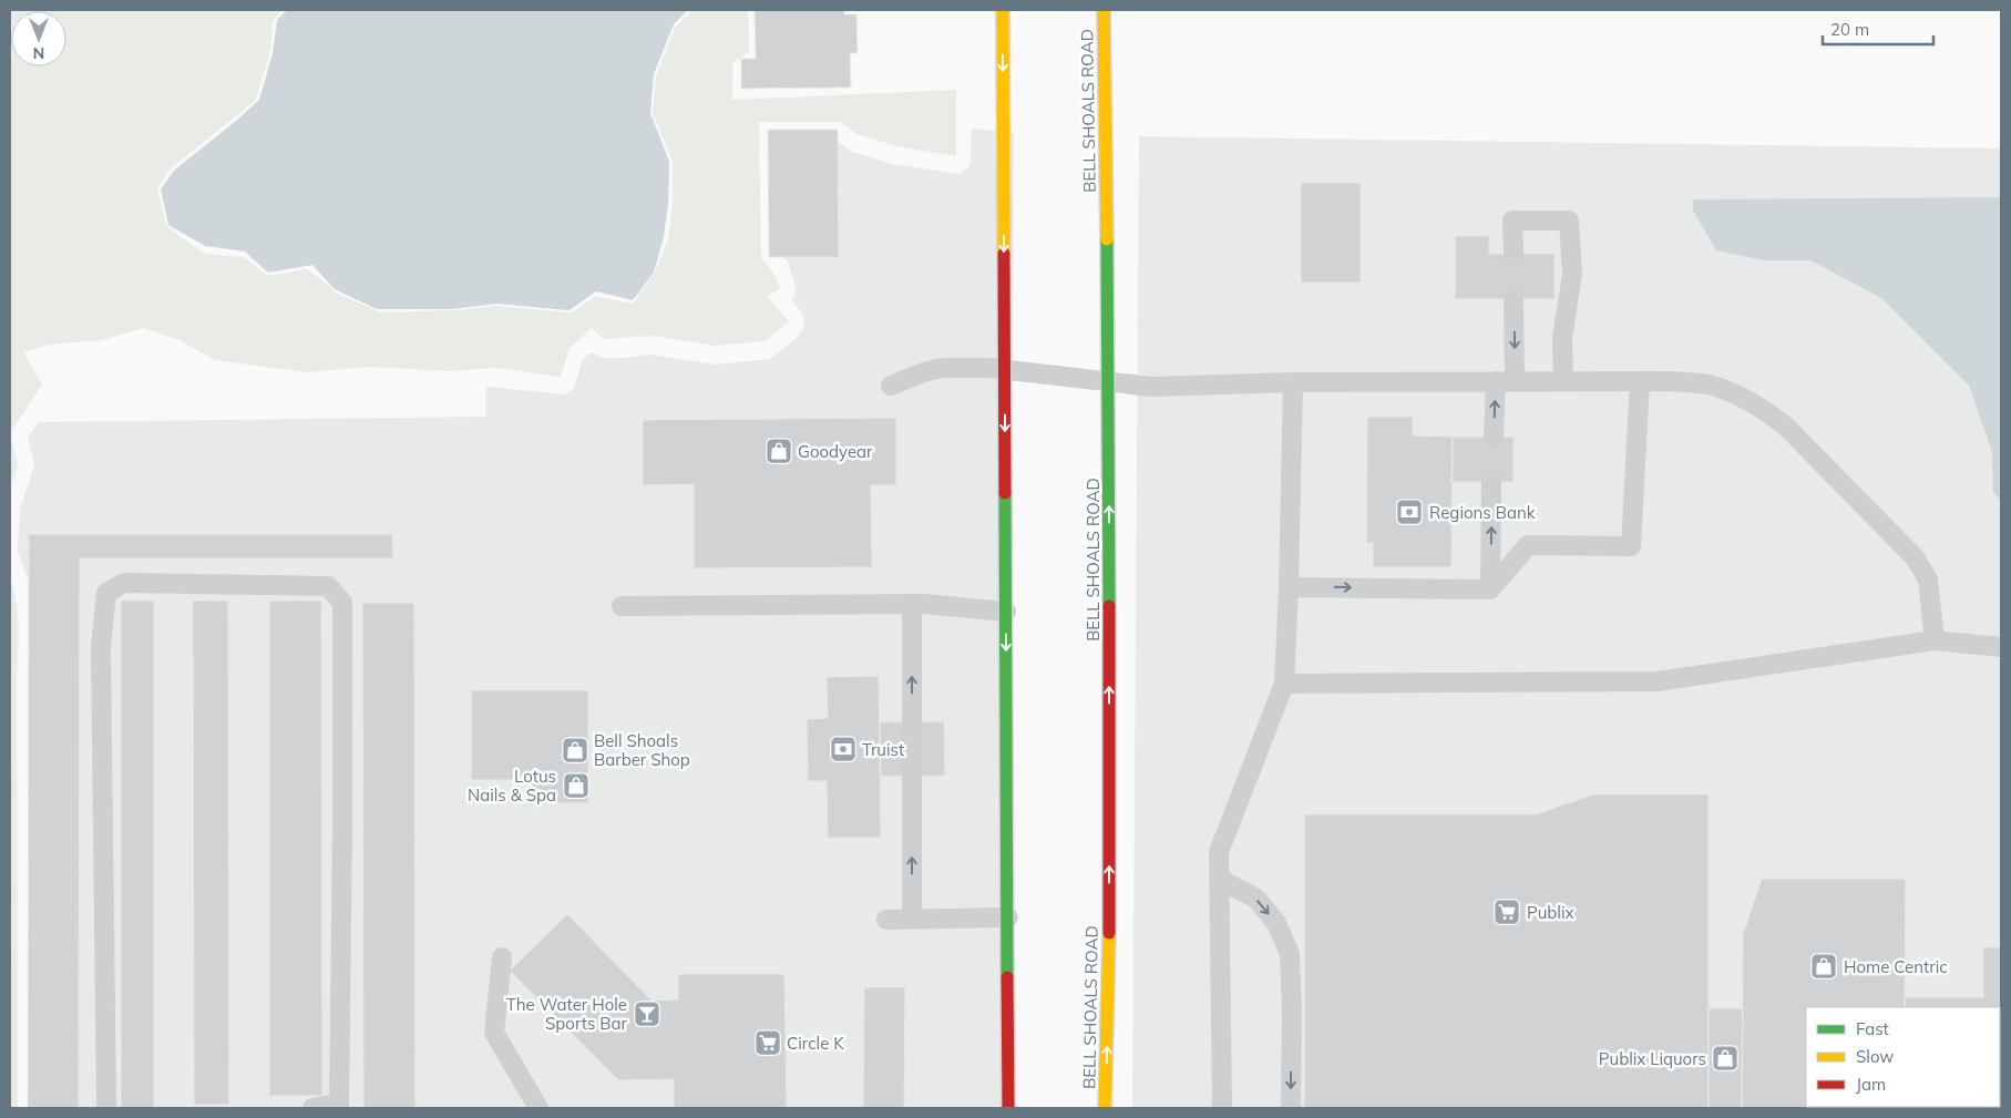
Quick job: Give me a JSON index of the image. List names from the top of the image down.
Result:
{
  "streets": {
    "main road": ["BELL SHOALS ROAD"]
  },
  "places": {
    "shop": [
      "Goodyear",
      "Bell Shoals Barber Shop",
      "Lotus Nails & Spa",
      "Home Centric",
      "Publix Liquors"
    ],
    "bank": ["Regions Bank", "Truist"],
    "supermarket": ["Publix", "Circle K"],
    "bar": ["The Water Hole Sports Bar"]
  },
  "legend": ["Fast", "Slow", "Jam"],
  "scale_bar": "20 m",
  "north": "bottom"
}
